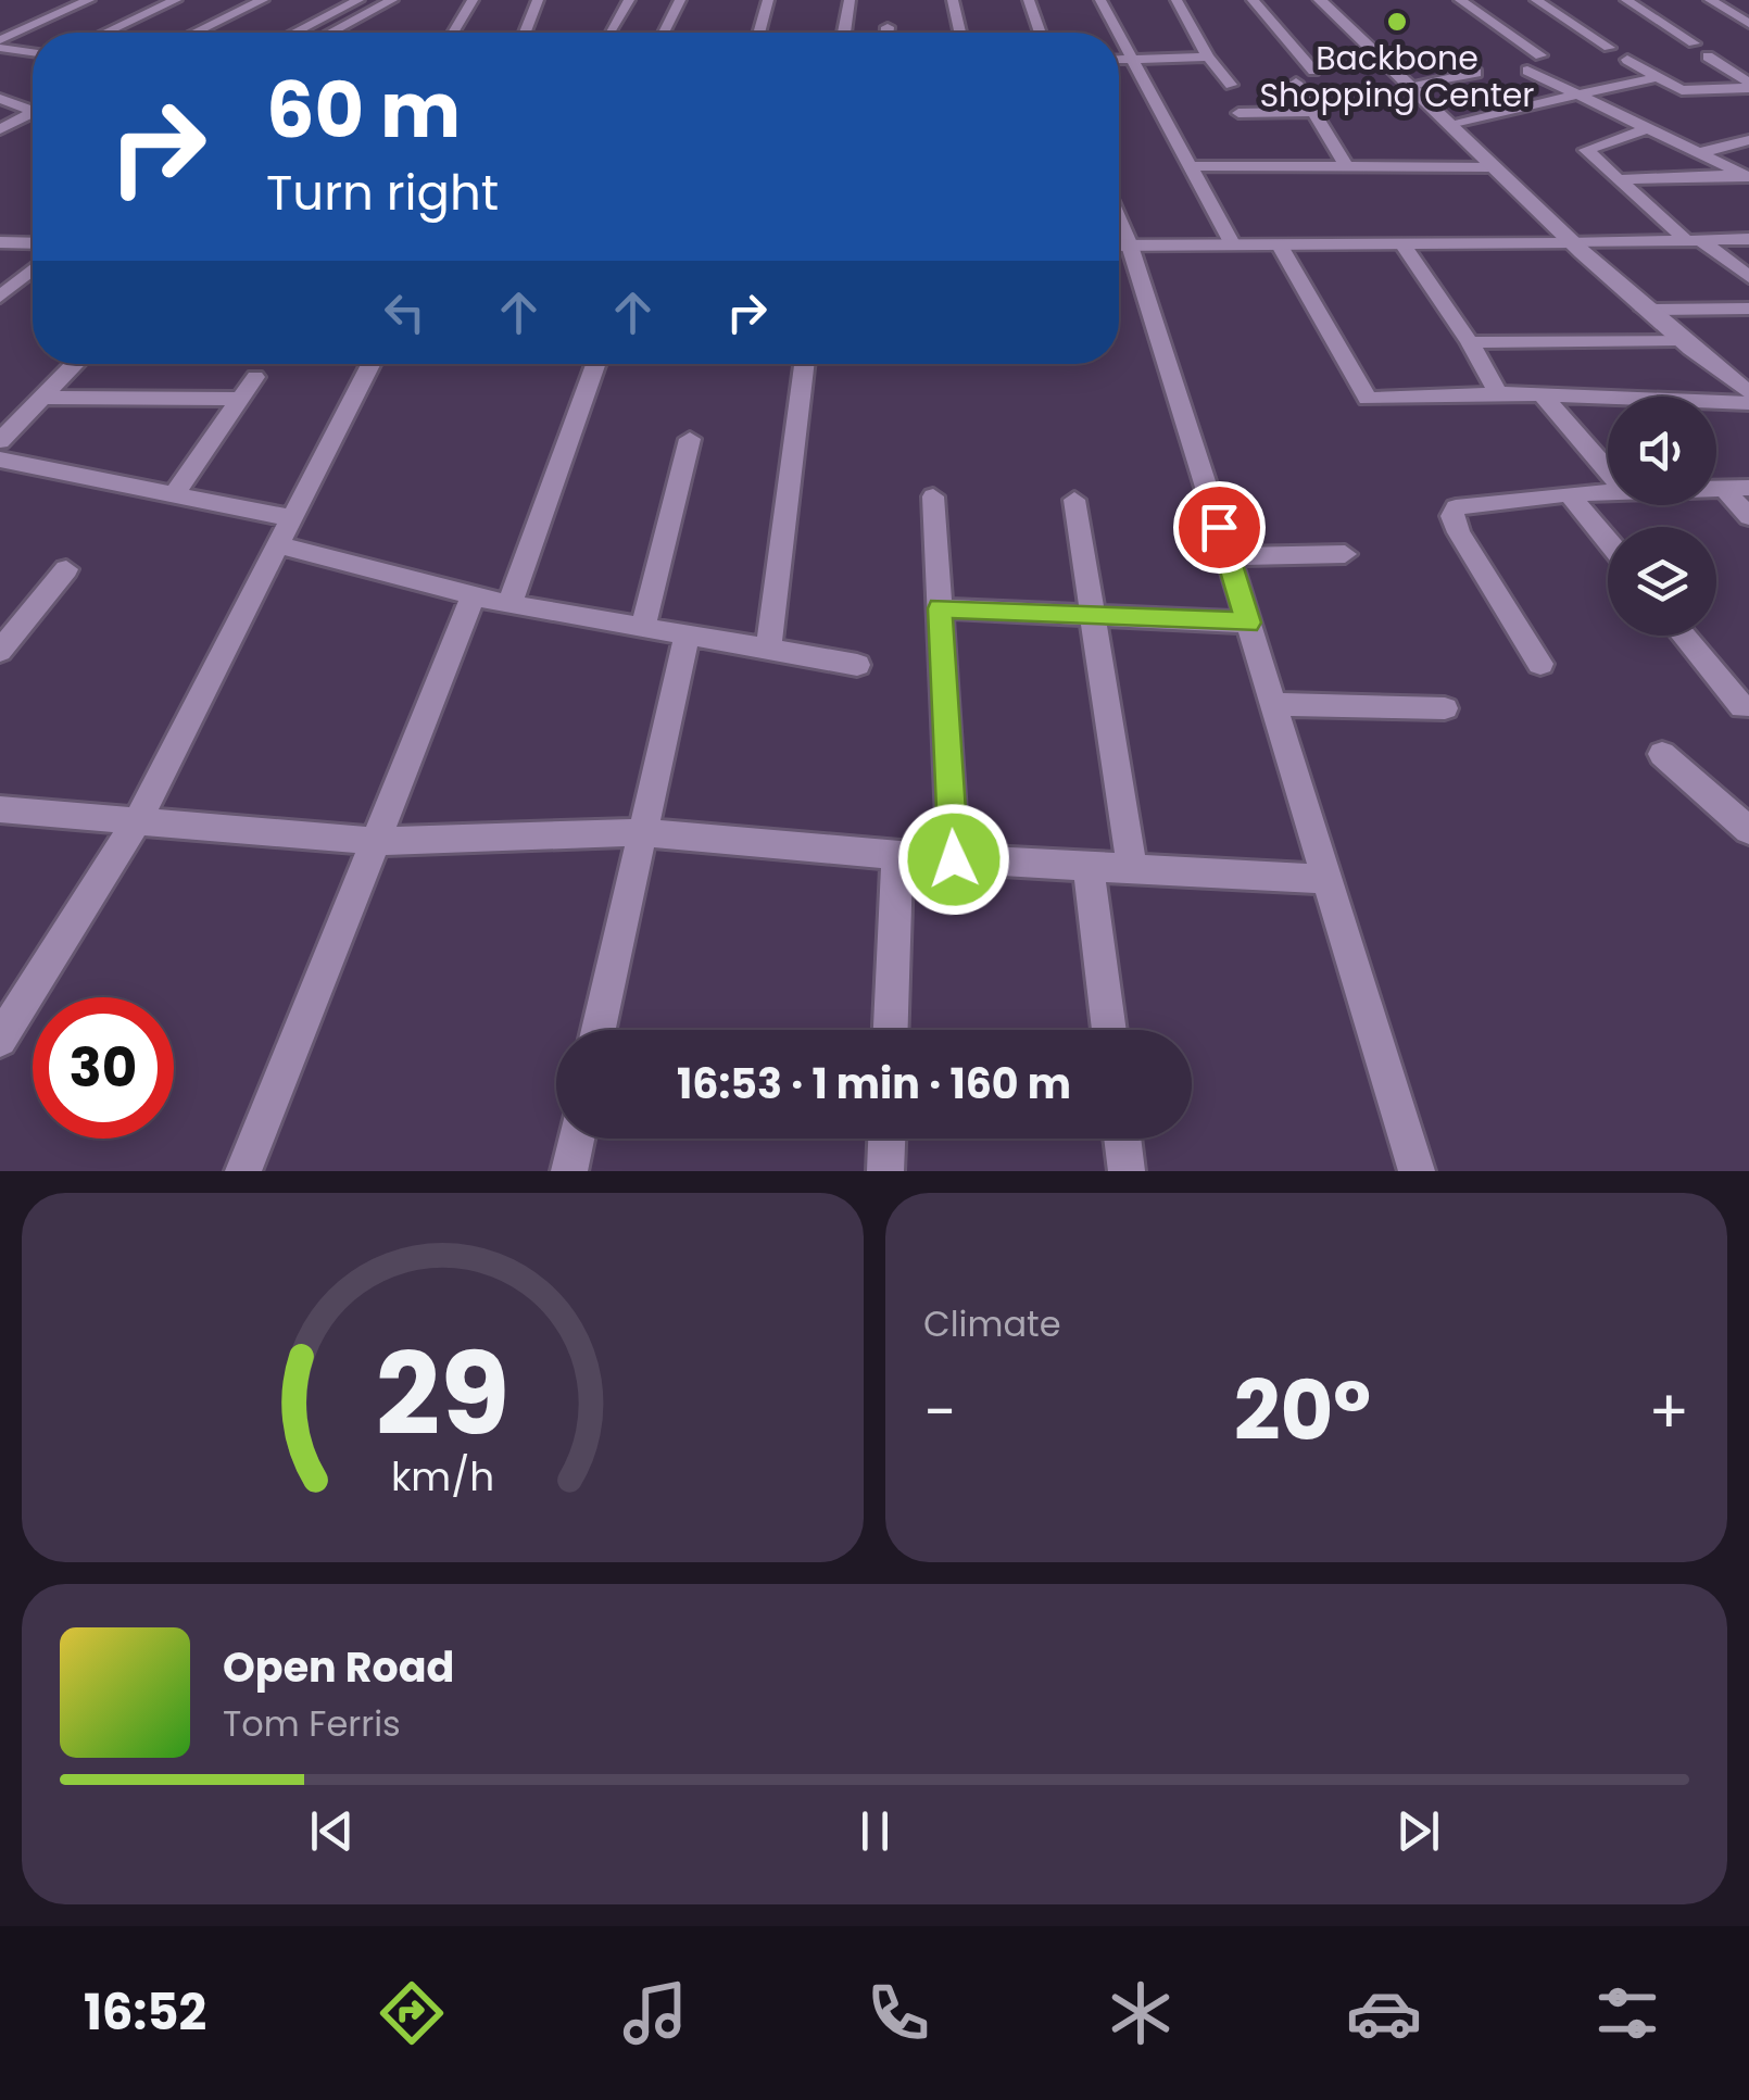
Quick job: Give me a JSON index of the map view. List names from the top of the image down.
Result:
{
  "places": ["Backbone Shopping Center"],
  "page": {
    "turn": ["60 m", "Turn right"],
    "limit": "30",
    "trip": "16:53 · 1 min · 160 m",
    "tile": "Climate",
    "heat": ["−", "20°", "+"],
    "song": ["Open Road", "Tom Ferris"],
    "tabs": "16:52",
    "gauge": ["29", "km/h"]
  }
}
